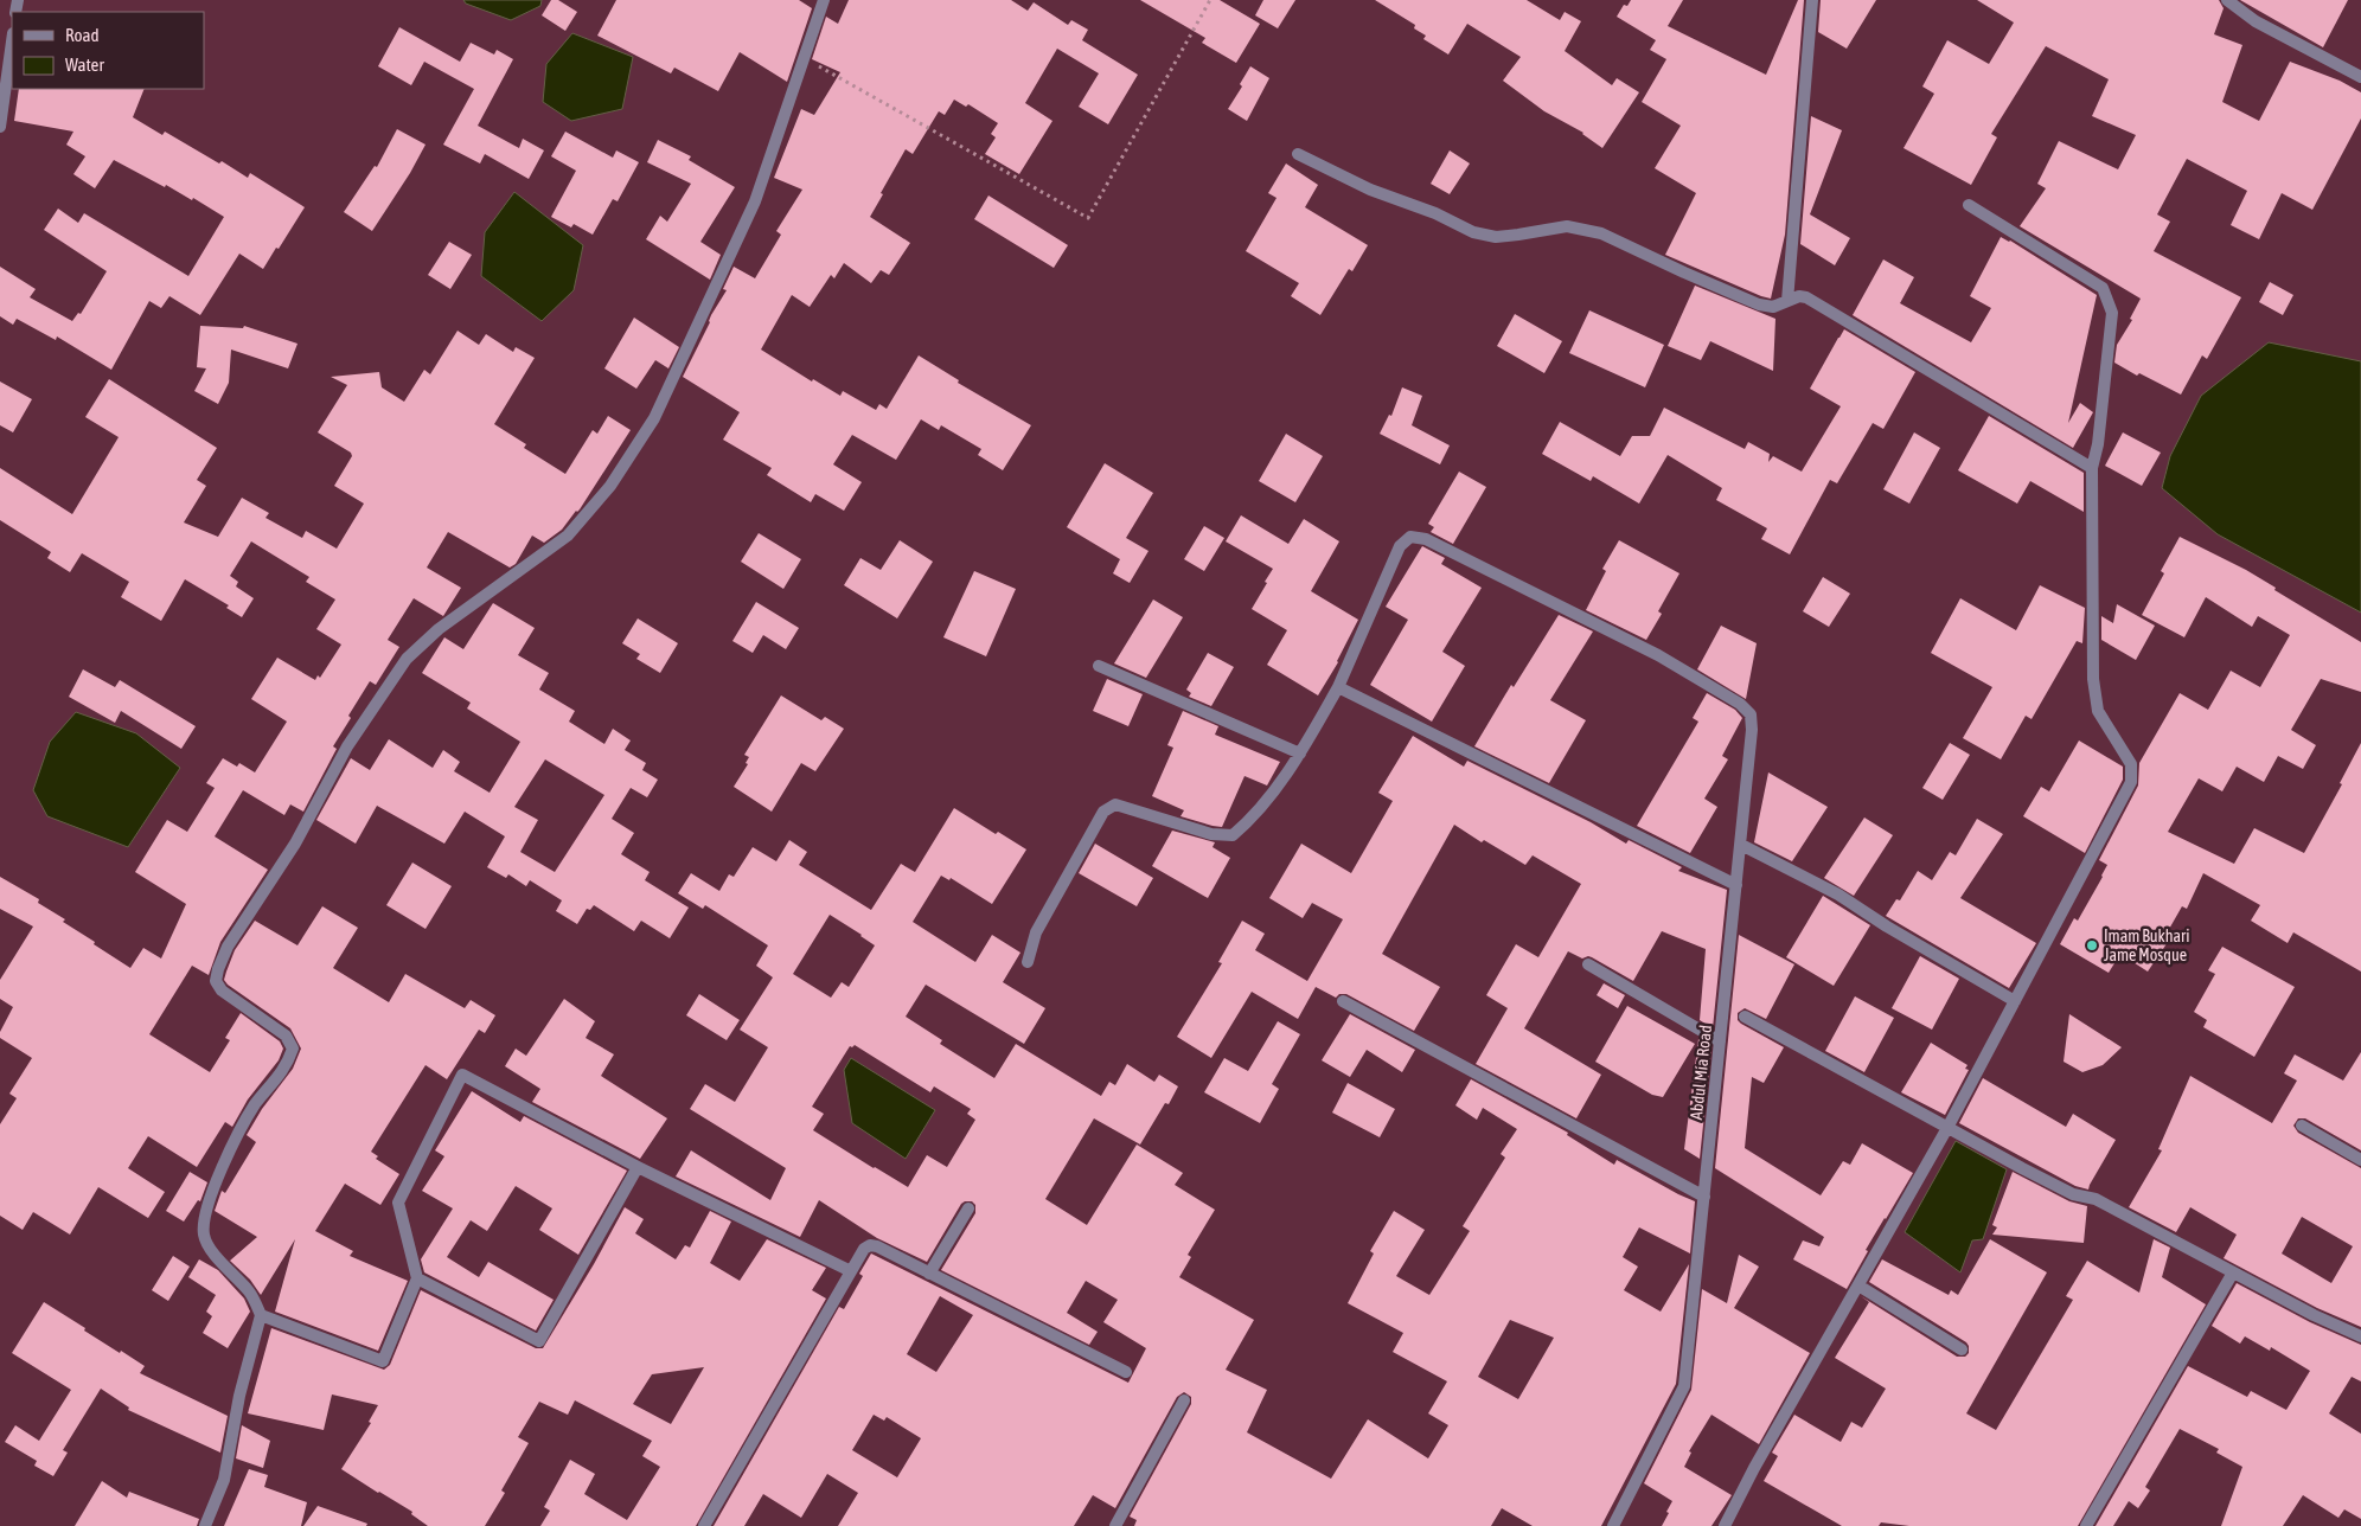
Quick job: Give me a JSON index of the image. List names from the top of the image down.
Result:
{
  "streets": {
    "street": ["Abdul Mia Road"]
  },
  "places": ["Imam Bukhari Jame Mosque"],
  "legend": ["Road", "Water"]
}
